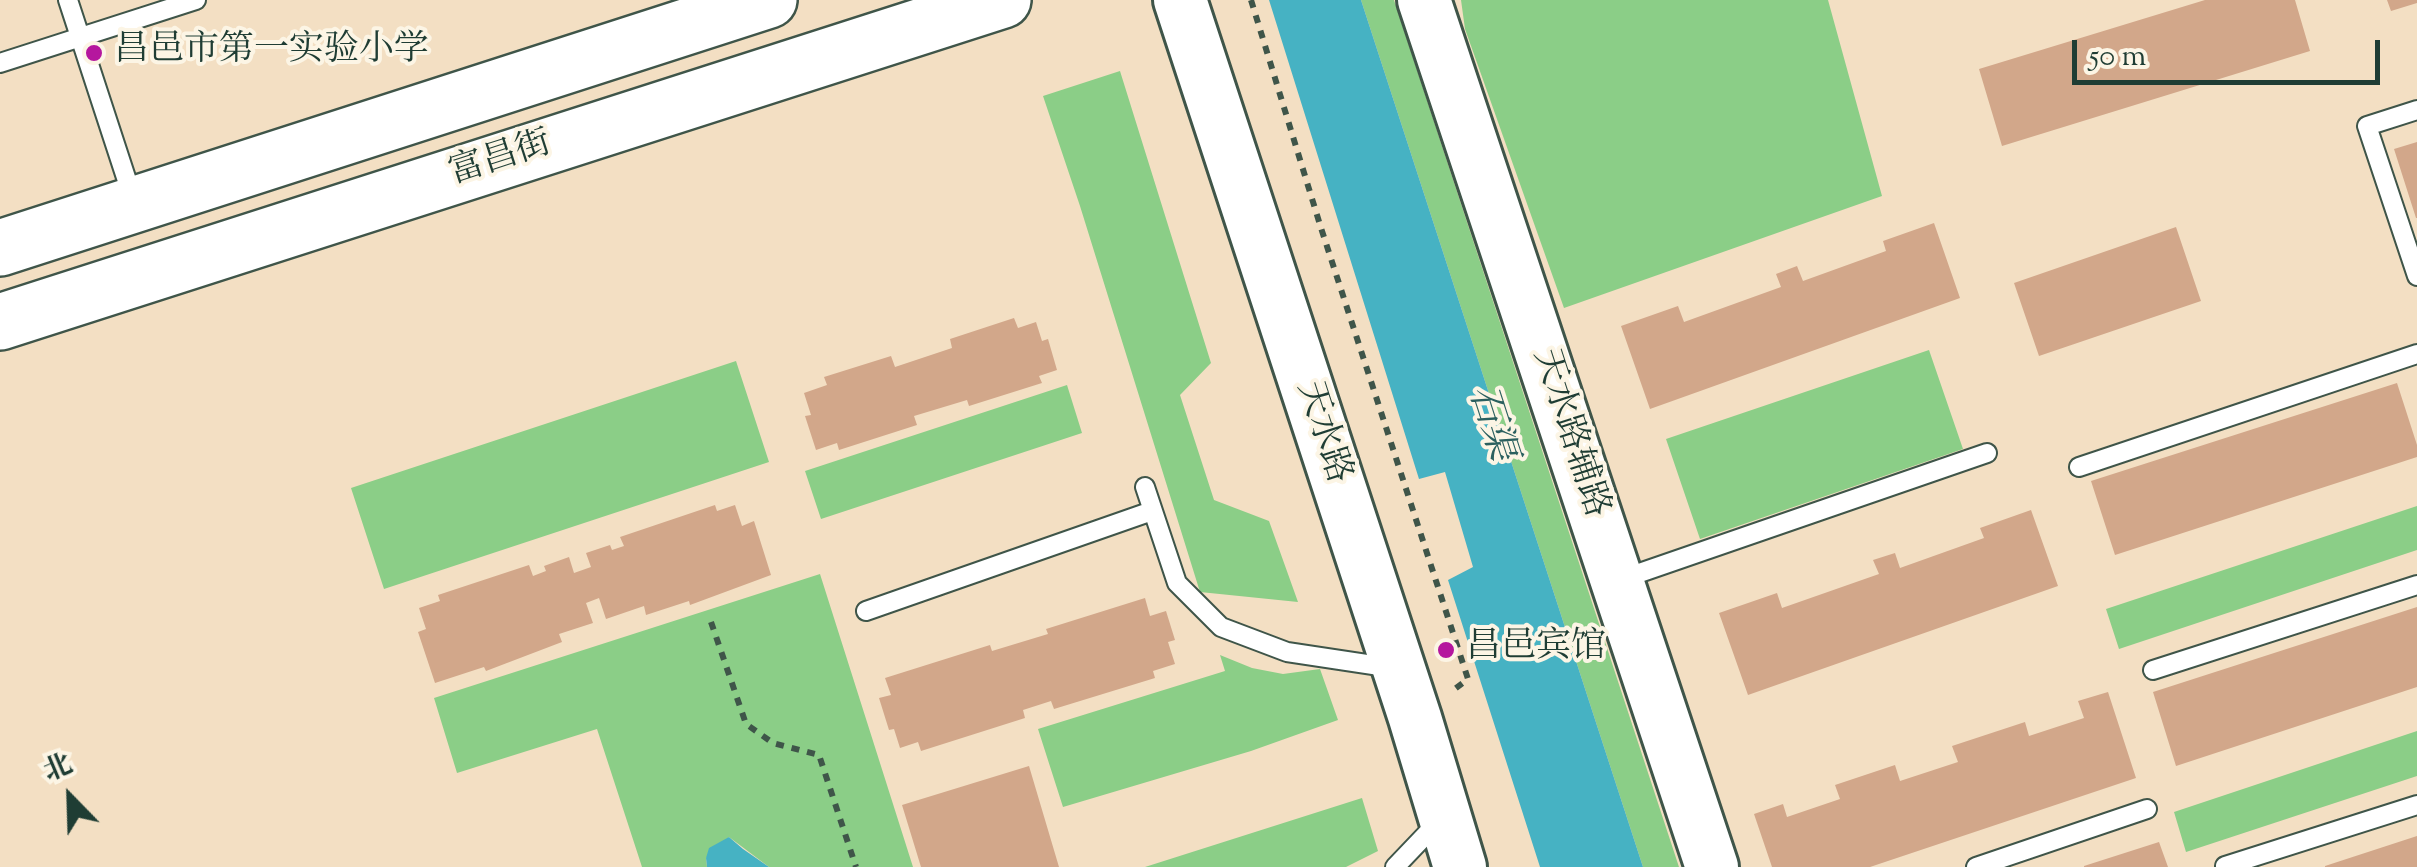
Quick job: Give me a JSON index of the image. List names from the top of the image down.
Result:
{
  "streets": {
    "main road": ["富昌街"],
    "street": ["天水路", "天水路辅路"]
  },
  "water": ["石渠"],
  "places": ["昌邑市第一实验小学", "昌邑宾馆"],
  "scale_bar": "50 m",
  "north": "top left"
}
